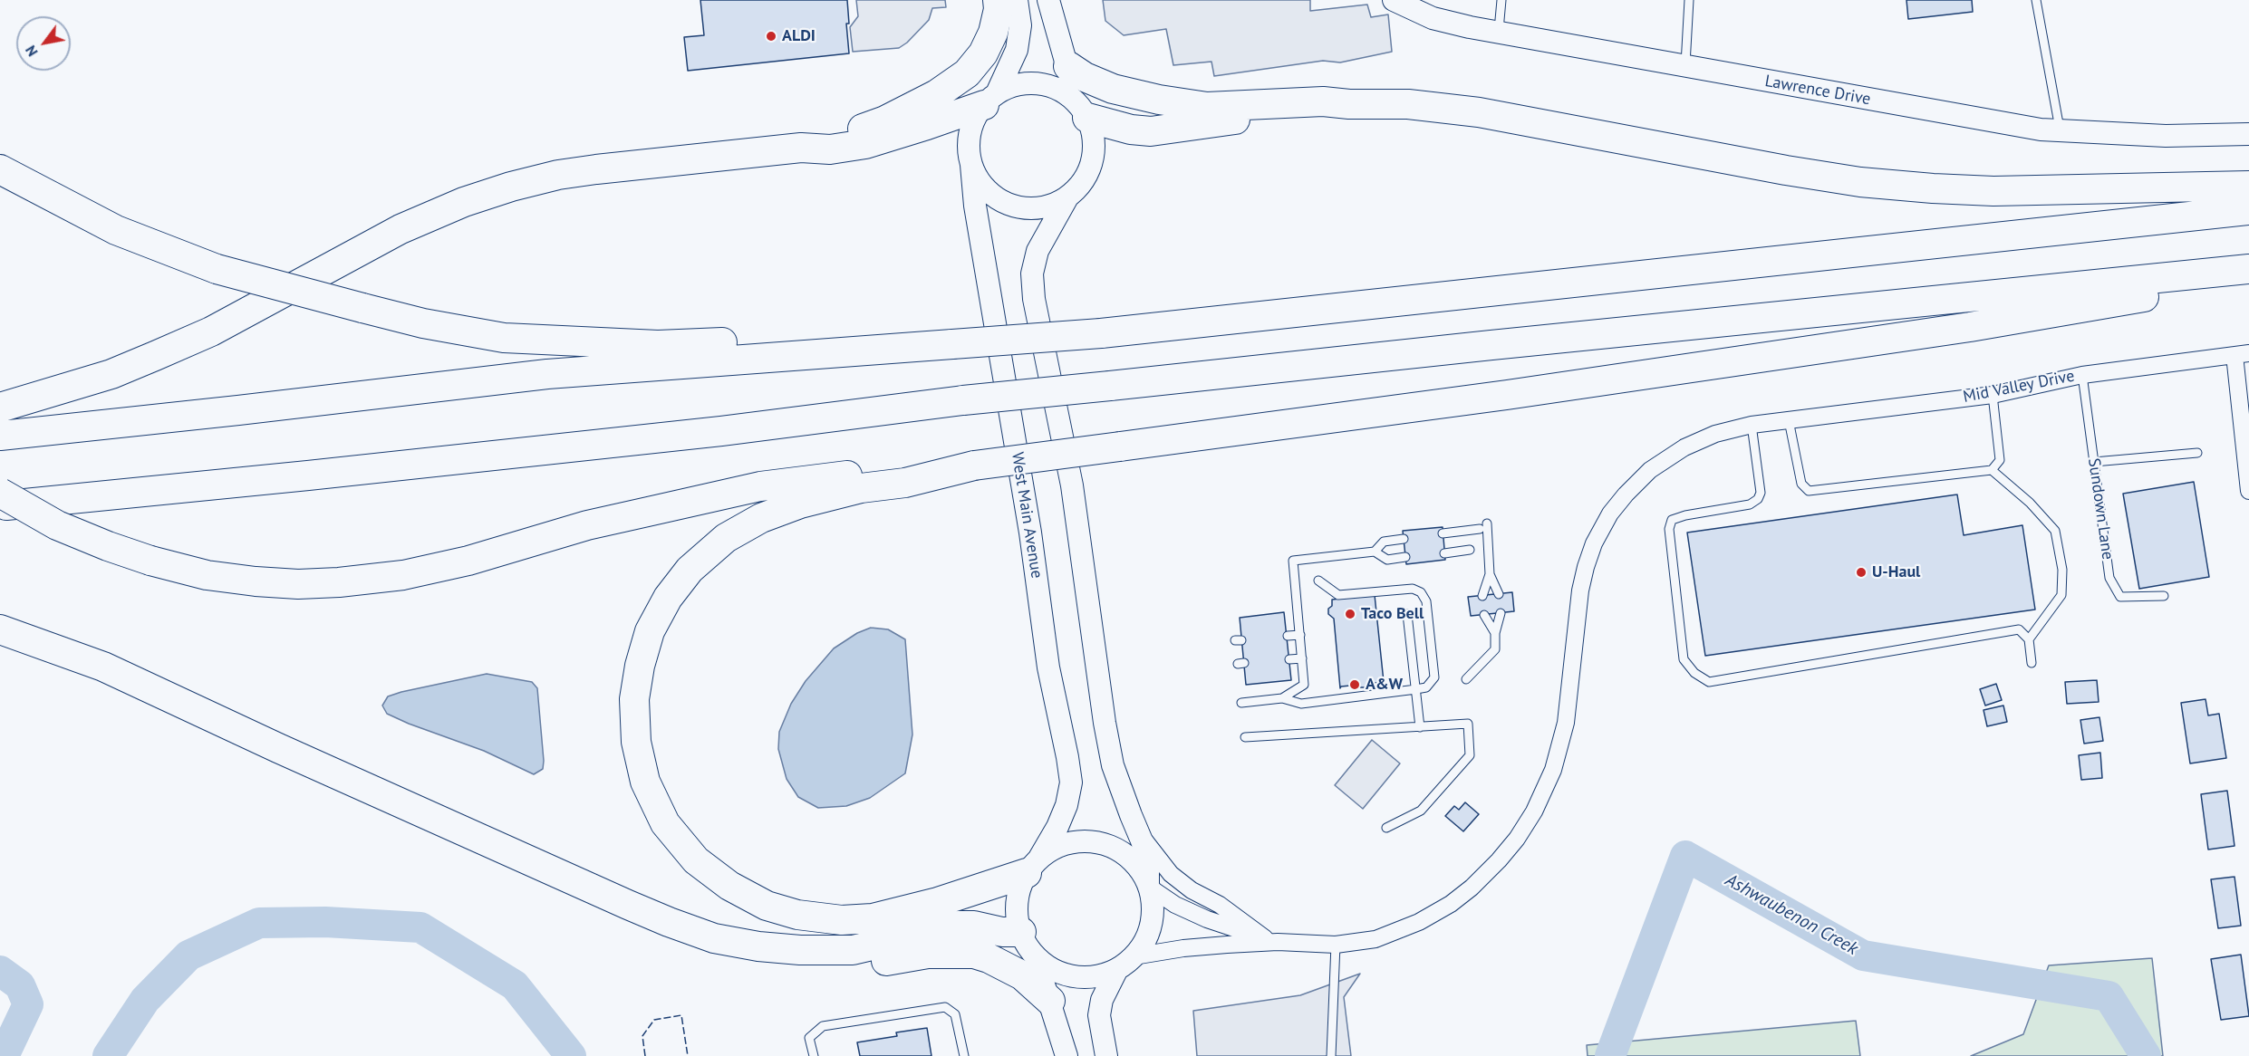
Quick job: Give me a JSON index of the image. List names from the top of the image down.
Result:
{
  "streets": {
    "main road": ["Lawrence Drive", "West Main Avenue"],
    "street": ["Mid Valley Drive"],
    "lane": ["Sundown Lane"]
  },
  "crossings": [
    ["Mid Valley Drive", "Sundown Lane"]
  ],
  "water": ["Ashwaubenon Creek"],
  "places": [
    "ALDI",
    "U-Haul",
    "Taco Bell",
    "A&W"
  ],
  "north": "bottom left"
}
